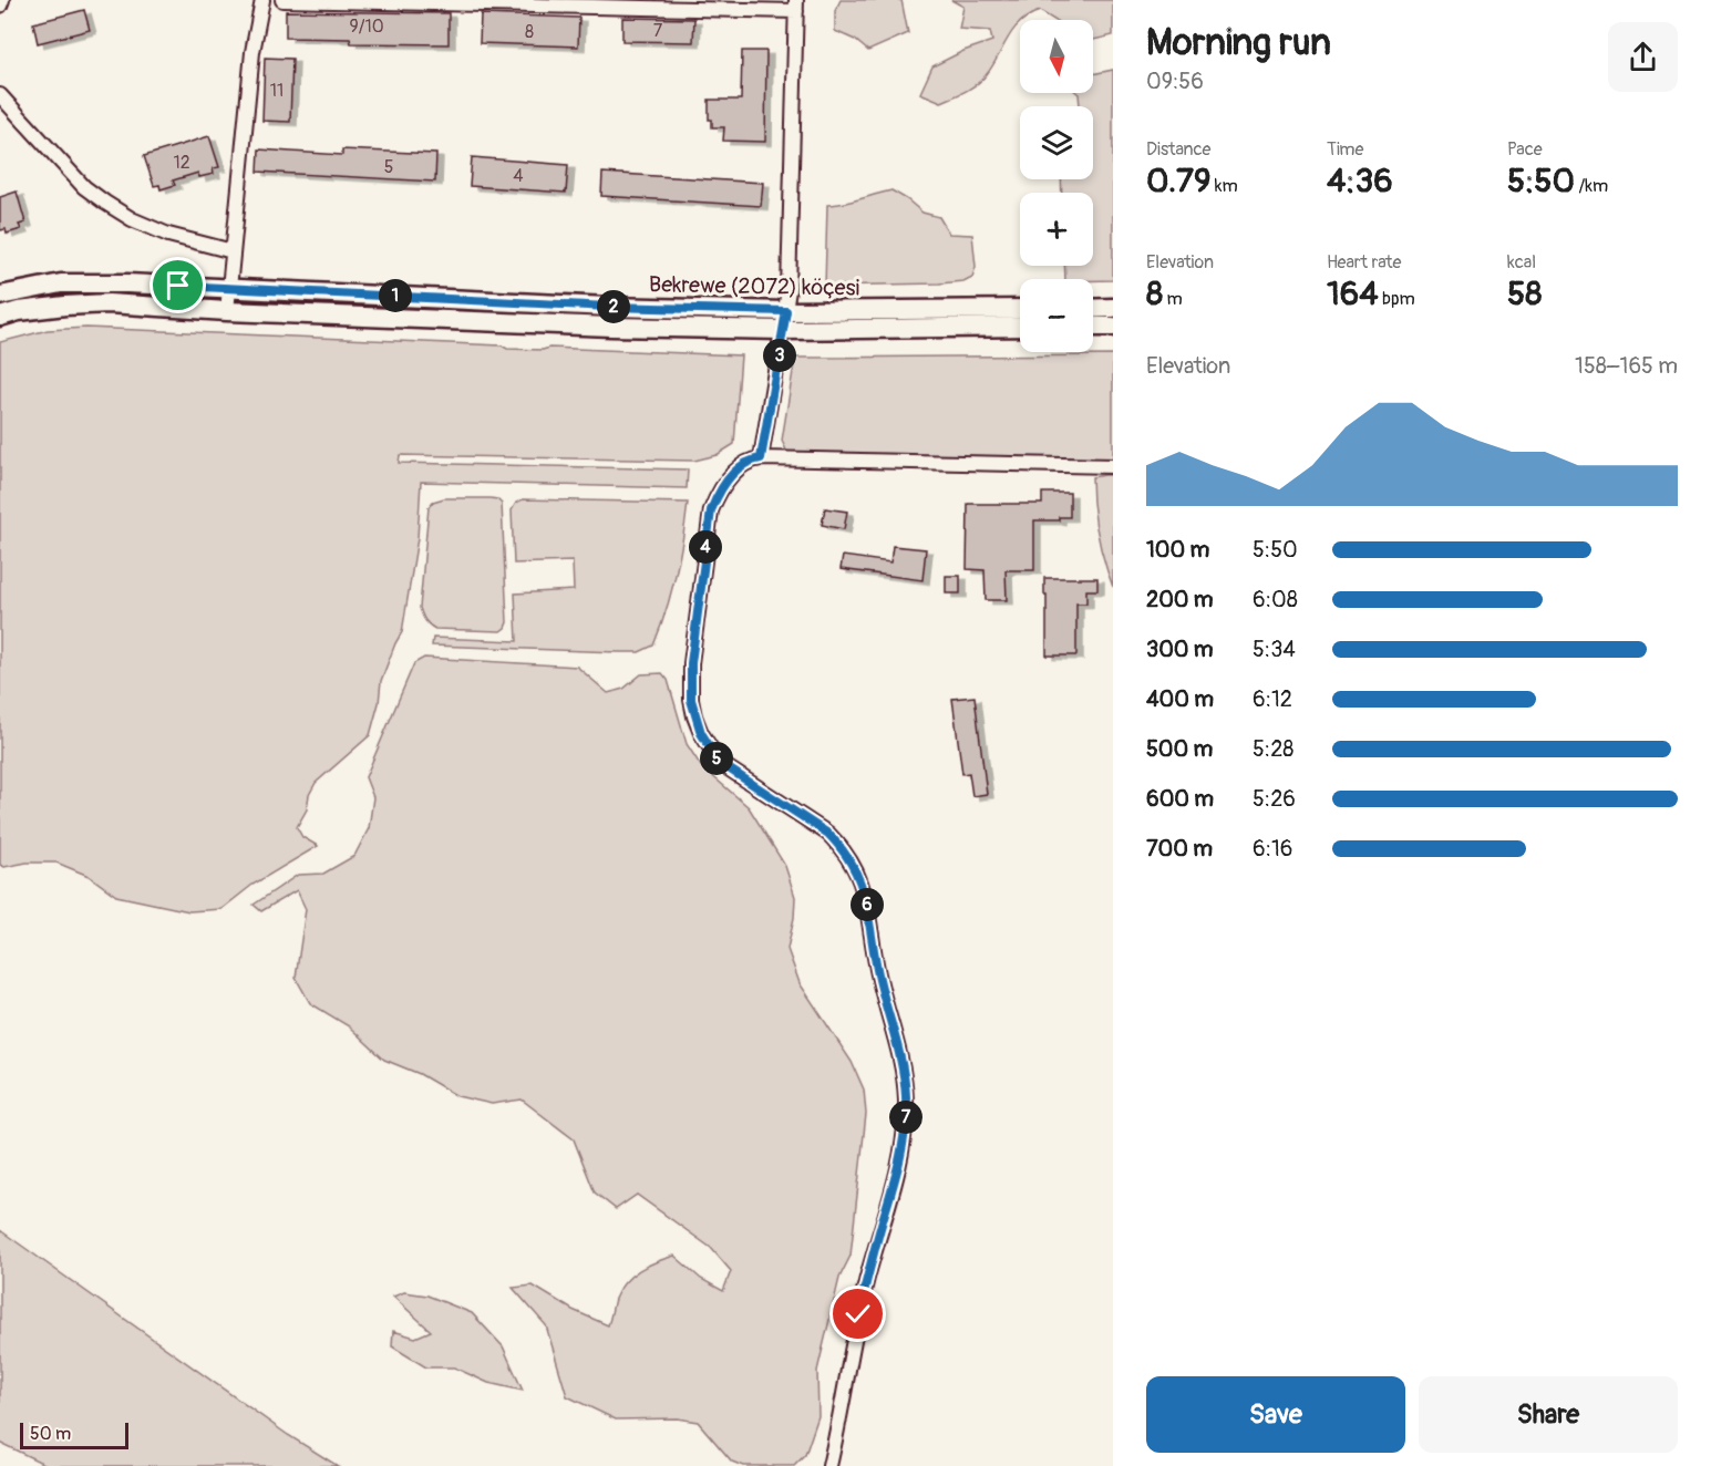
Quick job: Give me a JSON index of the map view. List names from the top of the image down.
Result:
{
  "streets": {
    "main road": ["Bekrewe (2072) köçesi"]
  },
  "house_numbers": [
    "9/10",
    "7",
    "8",
    "11",
    "12",
    "5",
    "4"
  ],
  "scale_bar": "50 m",
  "north": "bottom",
  "page": {
    "heading": ["Morning run", "09:56"],
    "map_buttons": ["+", "−"],
    "stats": [
      ["Distance", "0.79 km"],
      ["Time", "4:36"],
      ["Pace", "5:50 /km"],
      ["Elevation", "8 m"],
      ["Heart rate", "164 bpm"],
      ["kcal", "58"]
    ],
    "pins": [
      "1",
      "2",
      "3",
      "4",
      "5",
      "6",
      "7"
    ],
    "chart": ["Elevation", "158–165 m"],
    "list": [
      {
        "name": "100 m",
        "note": "5:50"
      },
      {
        "name": "200 m",
        "note": "6:08"
      },
      {
        "name": "300 m",
        "note": "5:34"
      },
      {
        "name": "400 m",
        "note": "6:12"
      },
      {
        "name": "500 m",
        "note": "5:28"
      },
      {
        "name": "600 m",
        "note": "5:26"
      },
      {
        "name": "700 m",
        "note": "6:16"
      }
    ],
    "buttons": ["Save", "Share"],
    "scale": "50 m"
  }
}
